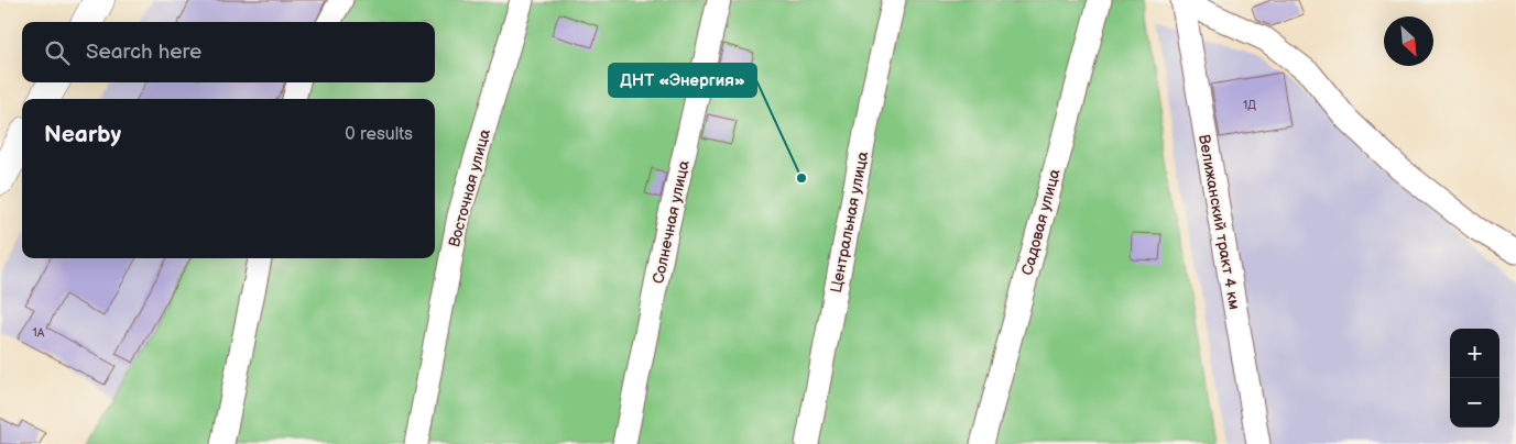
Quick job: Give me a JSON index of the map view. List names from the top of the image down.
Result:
{
  "streets": {
    "street": [
      "Восточная улица",
      "Солнечная улица",
      "Центральная улица",
      "Садовая улица",
      "Велижанский тракт 4 км"
    ]
  },
  "places": ["ДНТ «Энергия»"],
  "house_numbers": ["1Д", "1А"],
  "north": "bottom right",
  "page": {
    "search": "Search here",
    "heading": ["Nearby", "0 results"],
    "map_buttons": ["+", "−"]
  }
}
